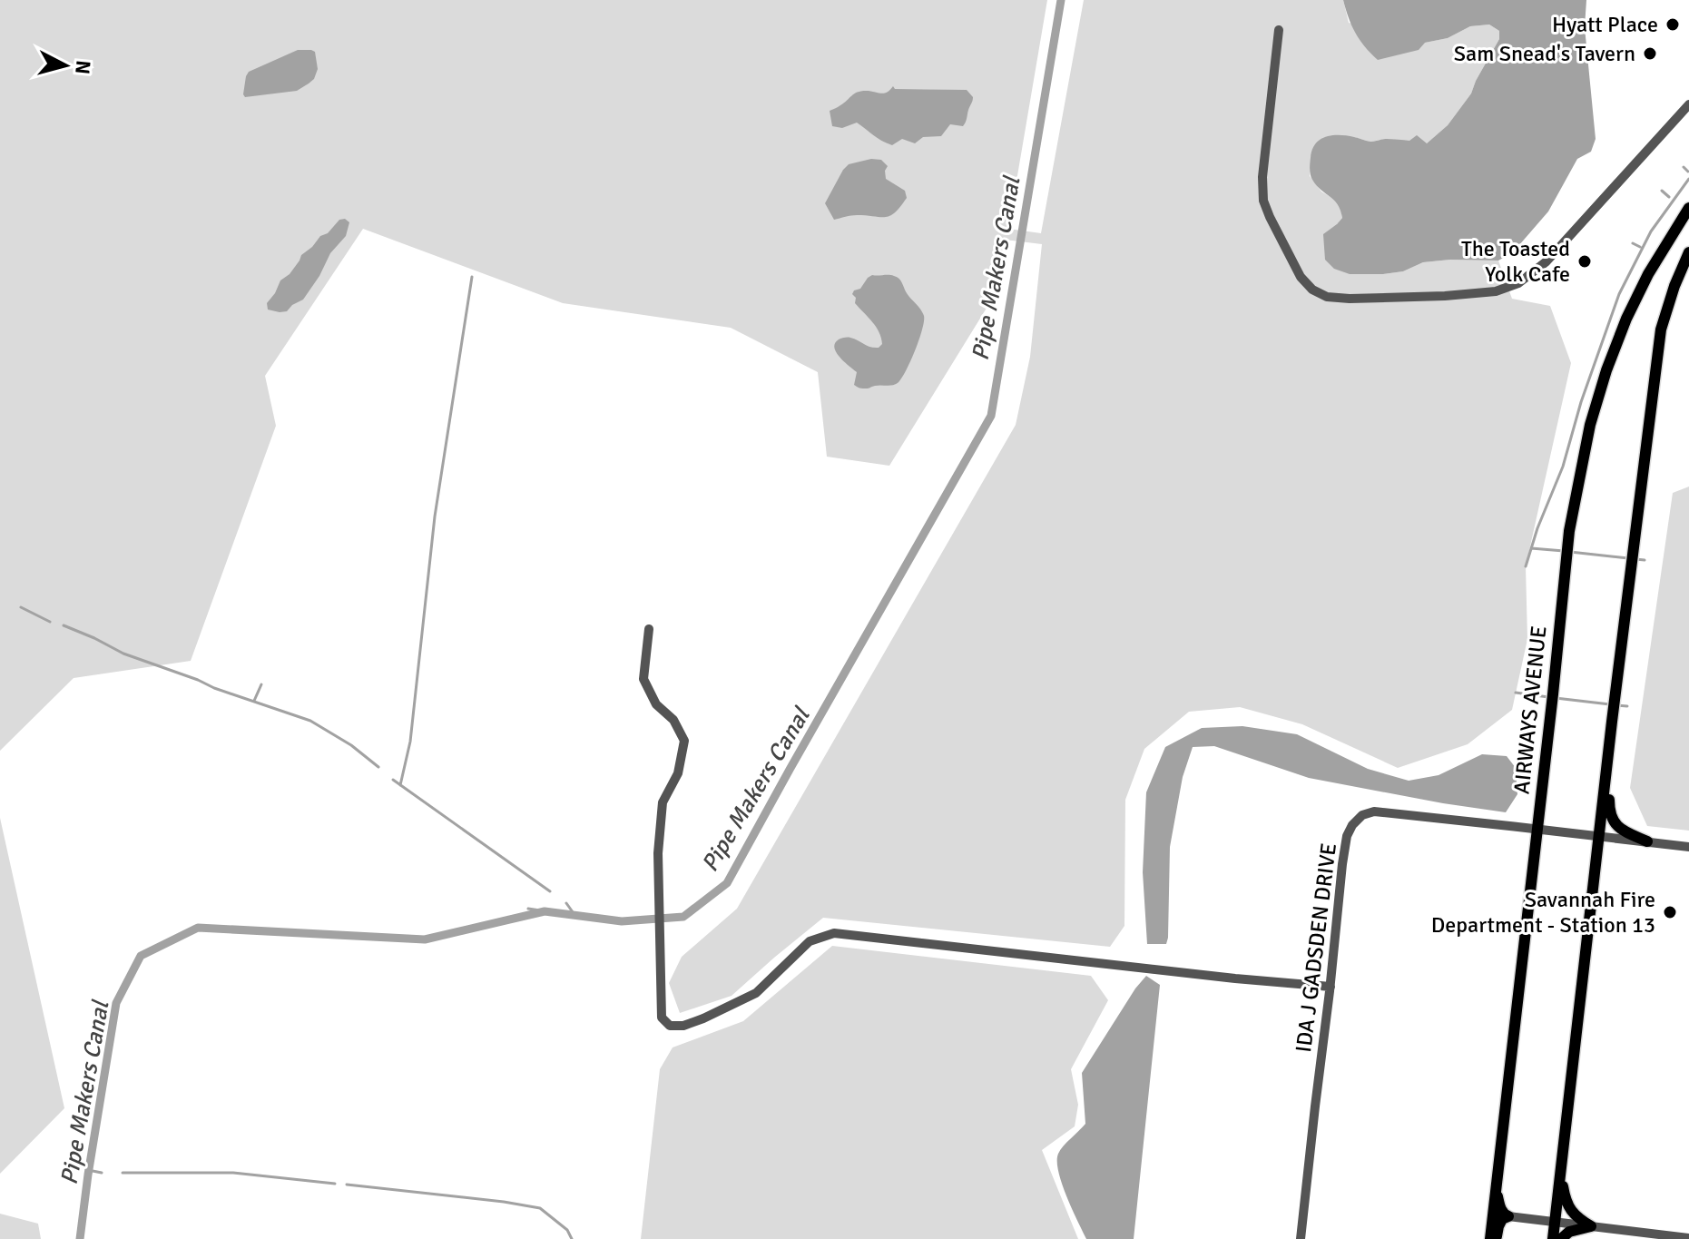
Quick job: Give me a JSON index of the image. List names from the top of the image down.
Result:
{
  "streets": {
    "main road": ["AIRWAYS AVENUE"],
    "street": ["IDA J GADSDEN DRIVE"]
  },
  "crossings": [
    ["AIRWAYS AVENUE", "IDA J GADSDEN DRIVE"]
  ],
  "water": ["Pipe Makers Canal"],
  "places": [
    "Hyatt Place",
    "Sam Snead's Tavern",
    "The Toasted Yolk Cafe",
    "Savannah Fire Department - Station 13"
  ],
  "north": "right"
}
